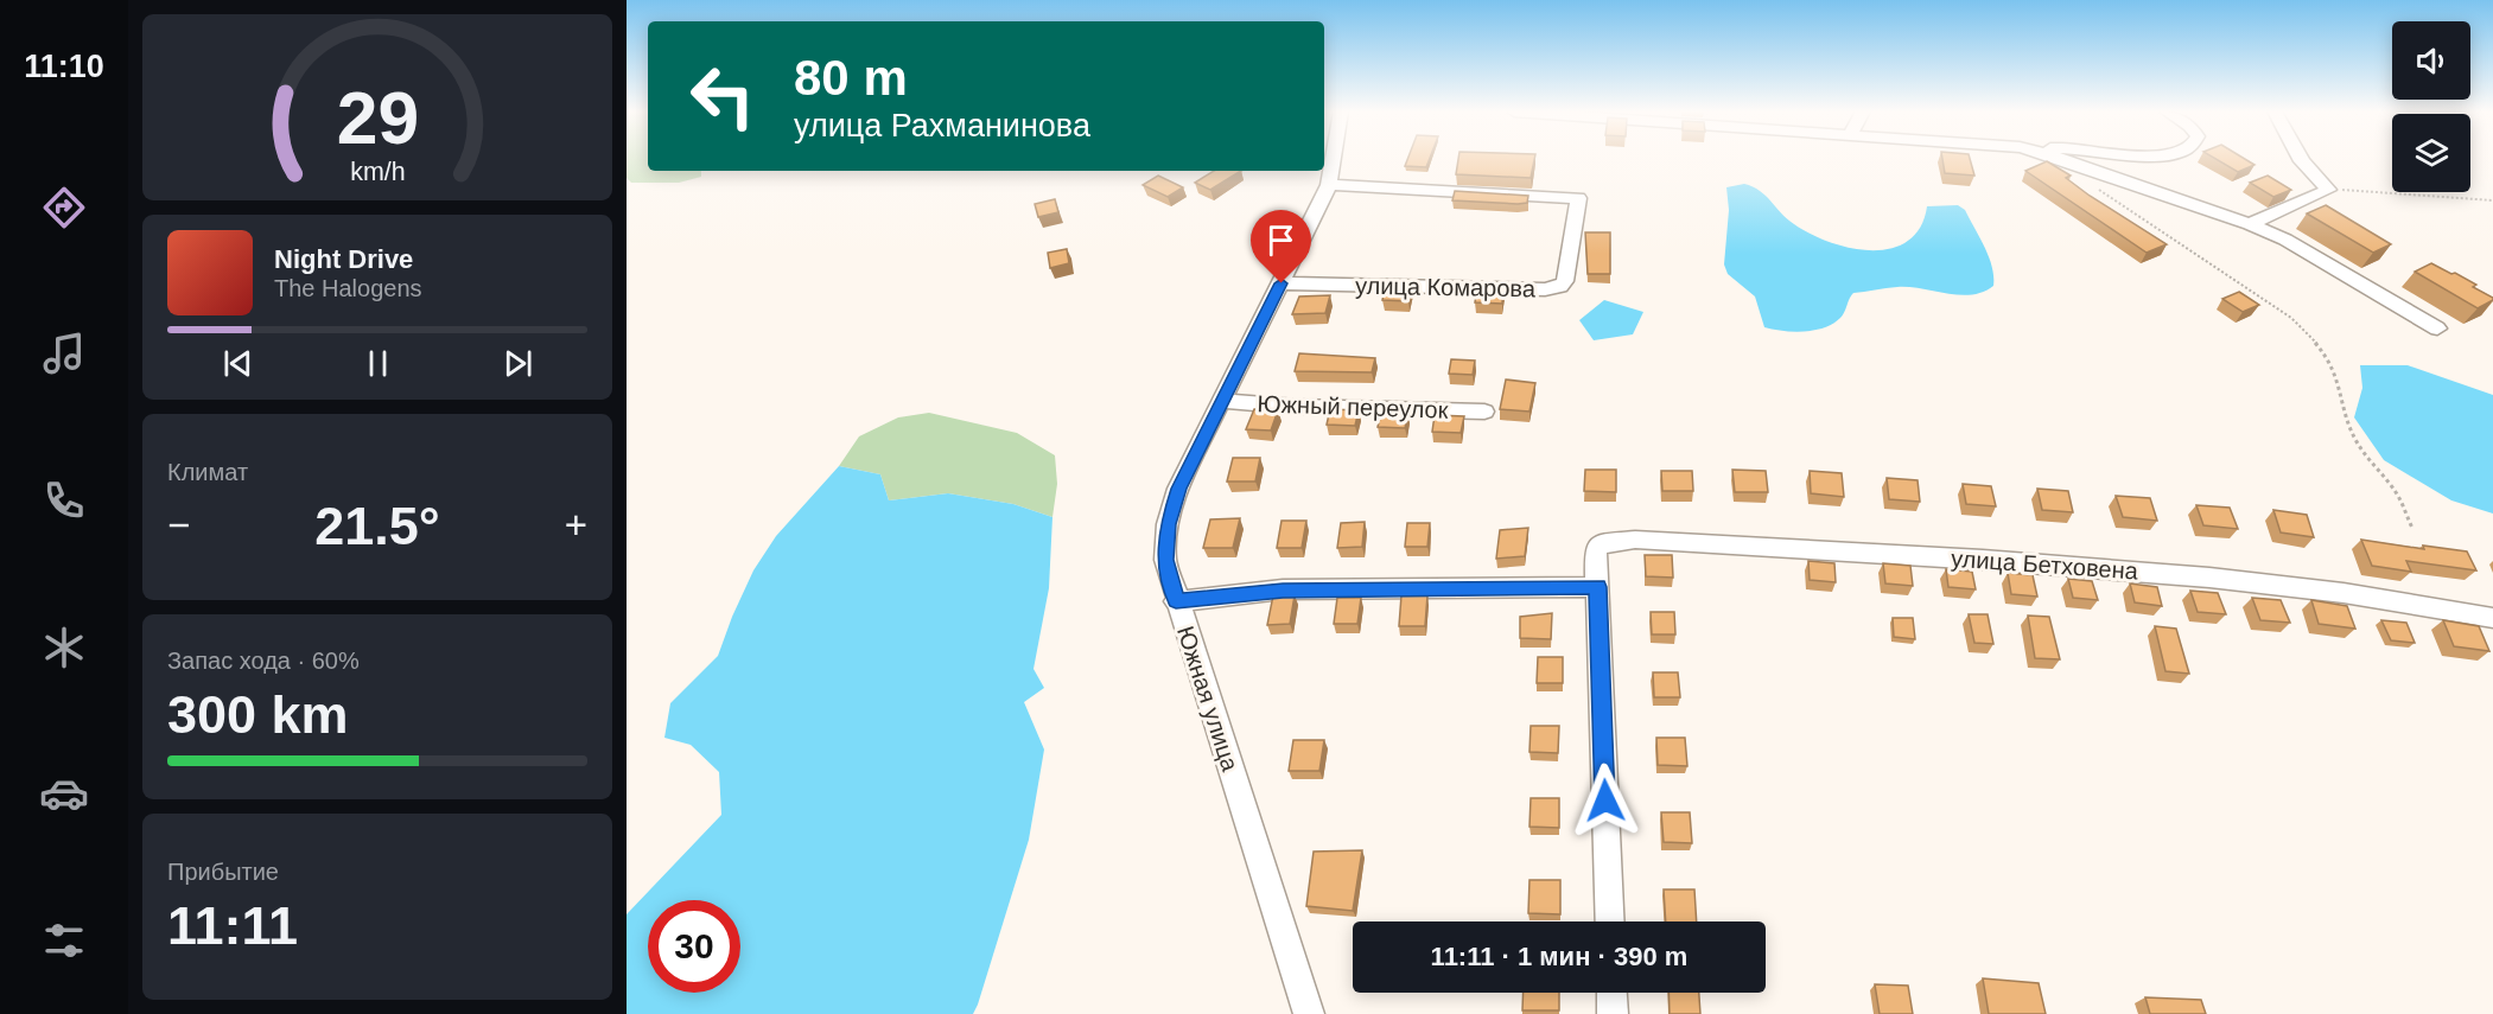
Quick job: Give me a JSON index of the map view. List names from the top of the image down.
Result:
{
  "streets": {
    "street": [
      "улица Комарова",
      "Южный переулок",
      "улица Бетховена",
      "Южная улица"
    ]
  },
  "crossings": [
    ["улица Комарова", "Южная улица"],
    ["Южный переулок", "Южная улица"]
  ],
  "page": {
    "tabs": "11:10",
    "turn": ["80 m", "улица Рахманинова"],
    "song": ["Night Drive", "The Halogens"],
    "tile": [
      "Климат",
      ["Запас хода · 60%", "300 km"],
      ["Прибытие", "11:11"]
    ],
    "heat": ["−", "21.5°", "+"],
    "limit": "30",
    "trip": "11:11 · 1 мин · 390 m",
    "gauge": ["29", "km/h"]
  }
}
